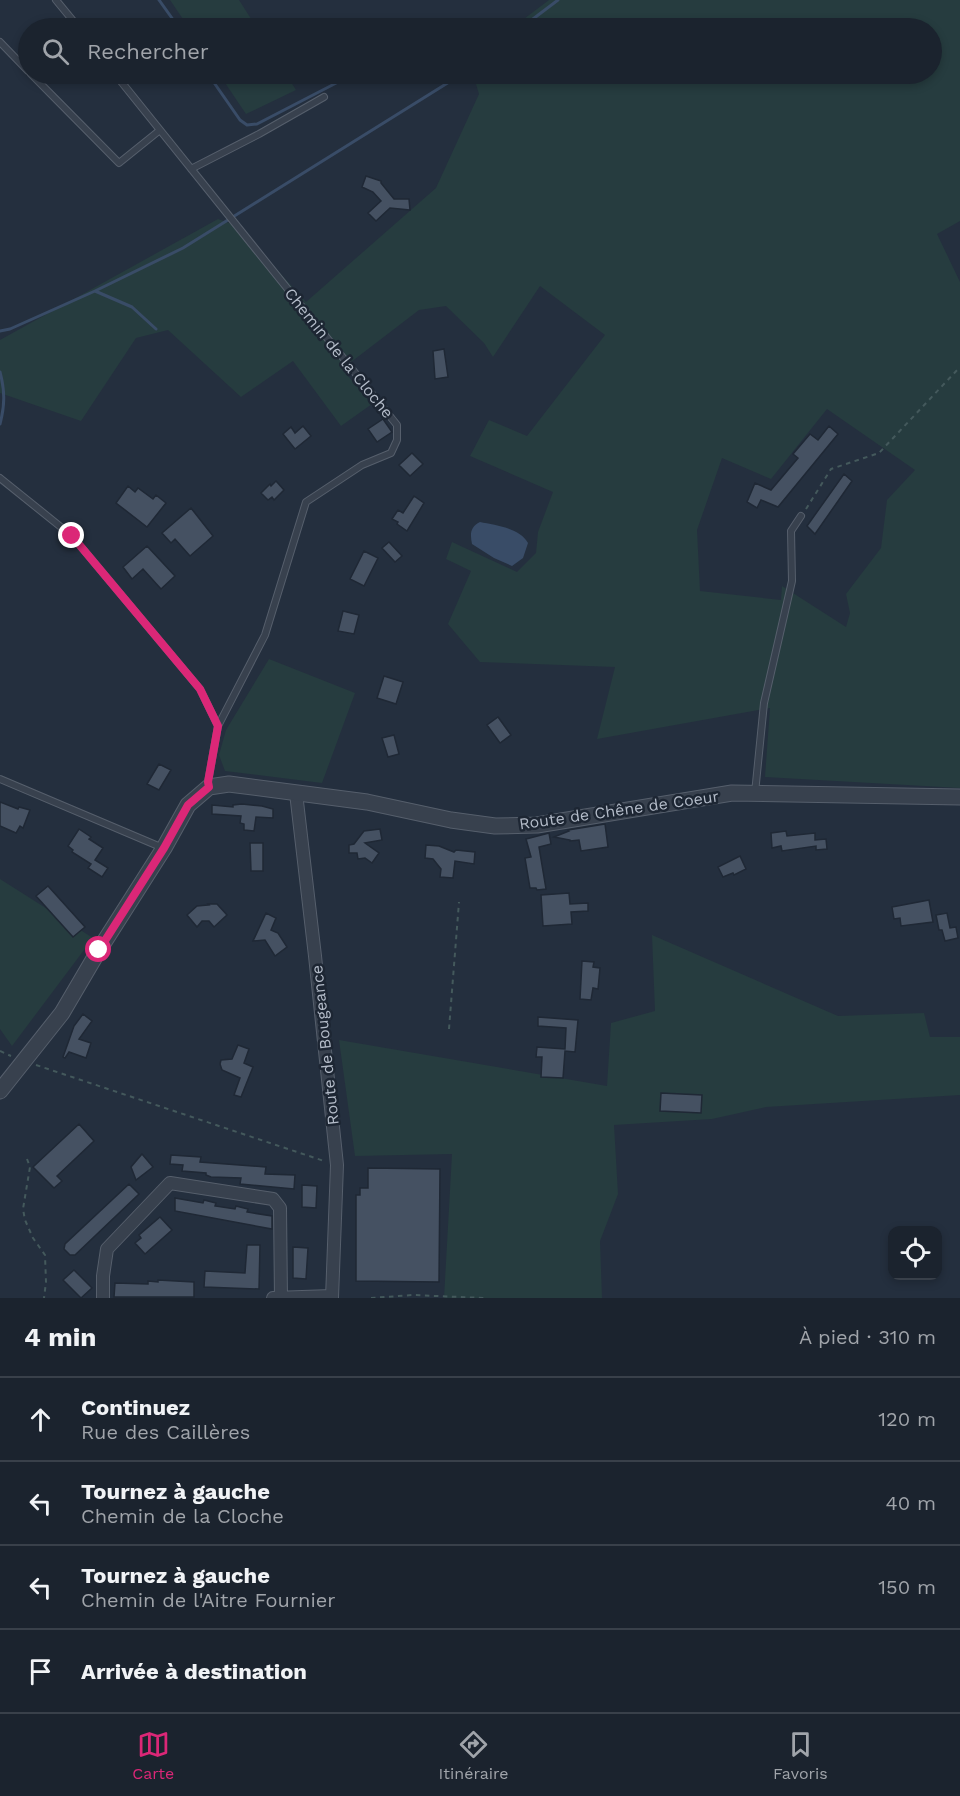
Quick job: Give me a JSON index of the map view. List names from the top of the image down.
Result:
{
  "streets": {
    "street": ["Route de Chêne de Coeur", "Route de Bougeance"],
    "lane": ["Chemin de la Cloche"]
  },
  "crossings": [
    ["Chemin de la Cloche", "Route de Chêne de Coeur"],
    ["Route de Chêne de Coeur", "Route de Bougeance"]
  ],
  "page": {
    "search": "Rechercher",
    "heading": ["4 min", "À pied · 310 m"],
    "list": [
      ["Continuez", "Rue des Caillères", "120 m"],
      ["Tournez à gauche", "Chemin de la Cloche", "40 m"],
      ["Tournez à gauche", "Chemin de l'Aitre Fournier", "150 m"],
      "Arrivée à destination"
    ],
    "nav": ["Carte", "Itinéraire", "Favoris"]
  }
}
